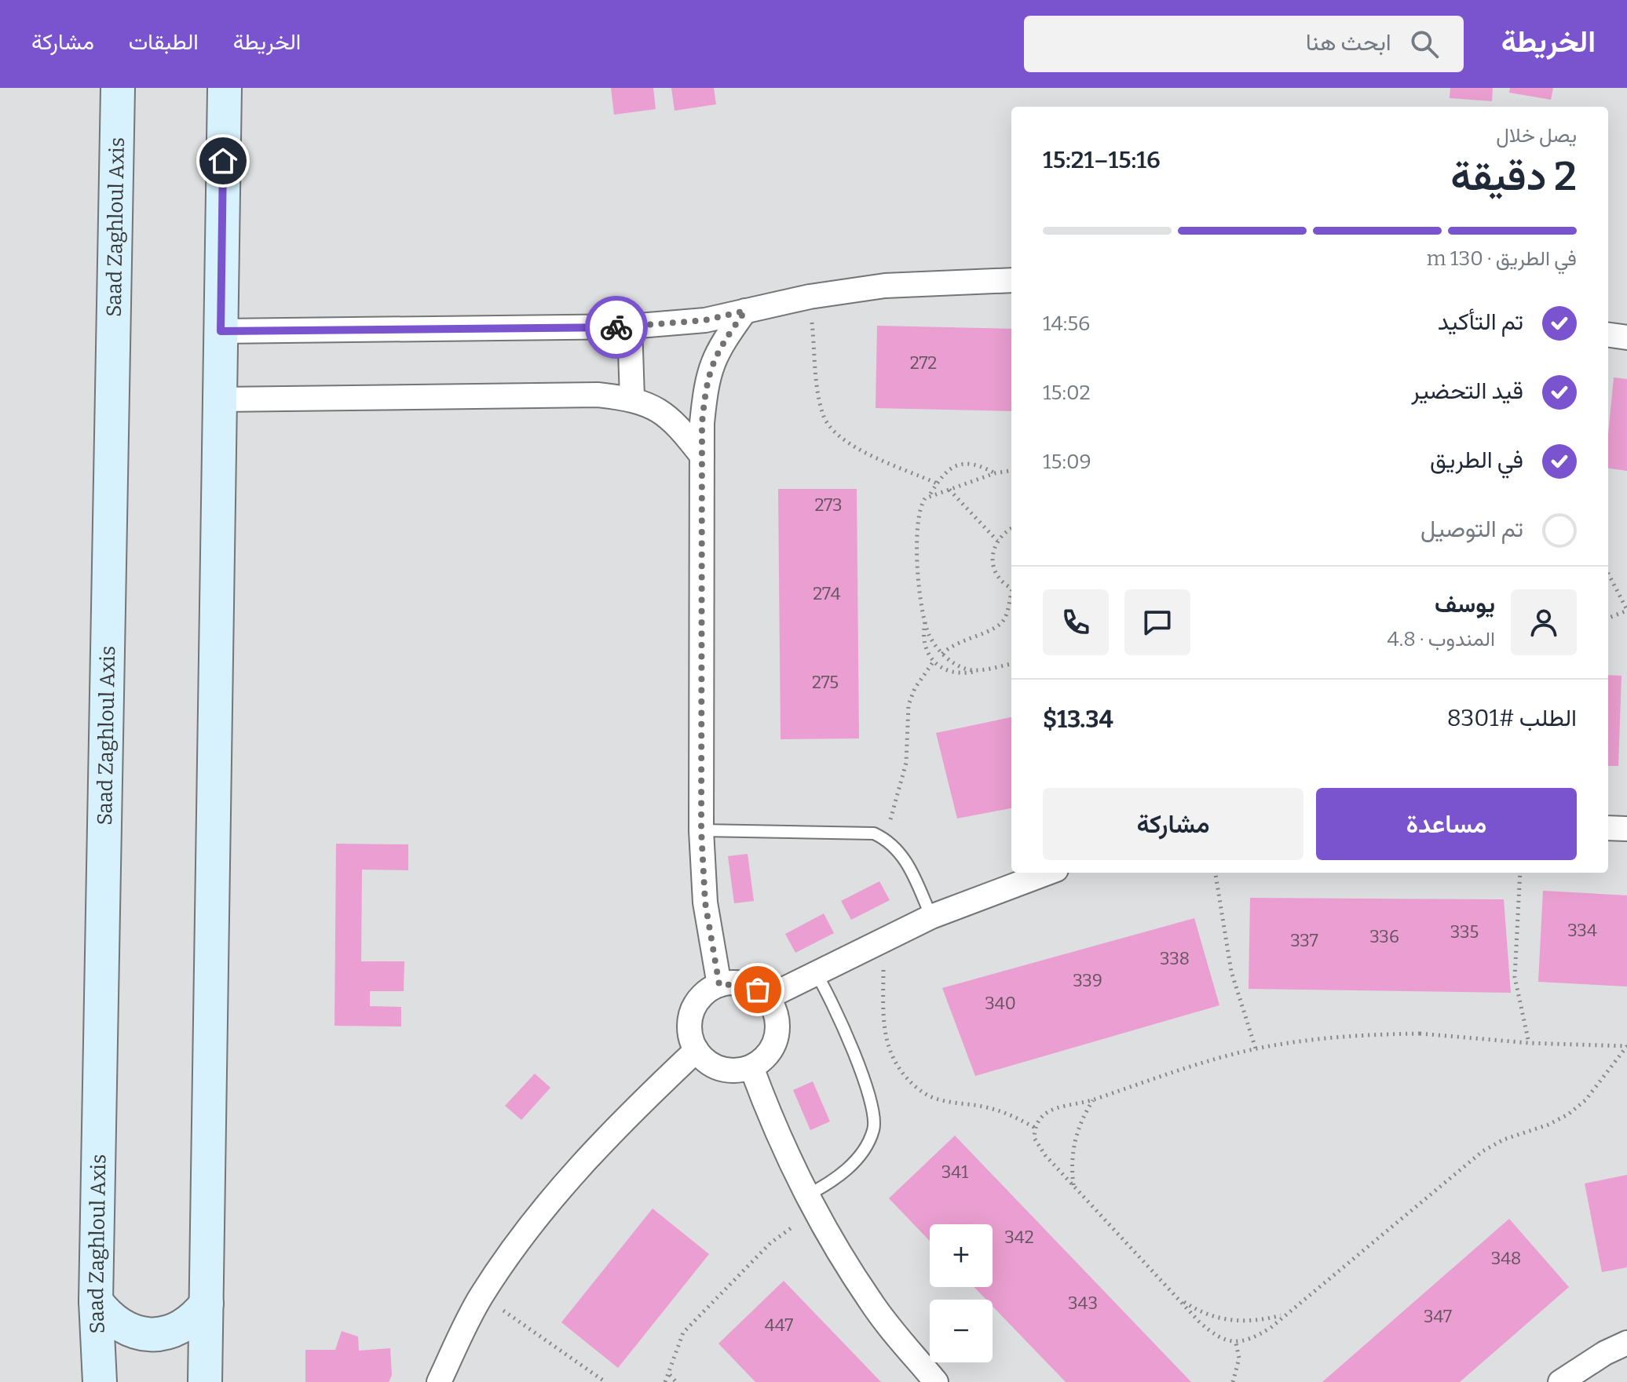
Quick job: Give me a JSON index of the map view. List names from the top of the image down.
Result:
{
  "streets": {
    "main road": ["Saad Zaghloul Axis"]
  },
  "house_numbers": [
    "272",
    "273",
    "274",
    "275",
    "334",
    "335",
    "336",
    "337",
    "338",
    "339",
    "340",
    "341",
    "342",
    "348",
    "343",
    "347",
    "447"
  ],
  "page": {
    "header": "الخريطة",
    "search": "ابحث هنا",
    "nav": ["الخريطة", "الطبقات", "مشاركة"],
    "heading": ["2 دقيقة", "يصل خلال", "15:16–15:21"],
    "panel": [
      "يوسف",
      "المندوب · 4.8",
      "الطلب #8301",
      "$13.34"
    ],
    "bar": "في الطريق · 130 m",
    "list": [
      ["تم التأكيد", "14:56"],
      ["قيد التحضير", "15:02"],
      ["في الطريق", "15:09"],
      "تم التوصيل"
    ],
    "buttons": ["مساعدة", "مشاركة"],
    "map_buttons": ["+", "−"]
  }
}
